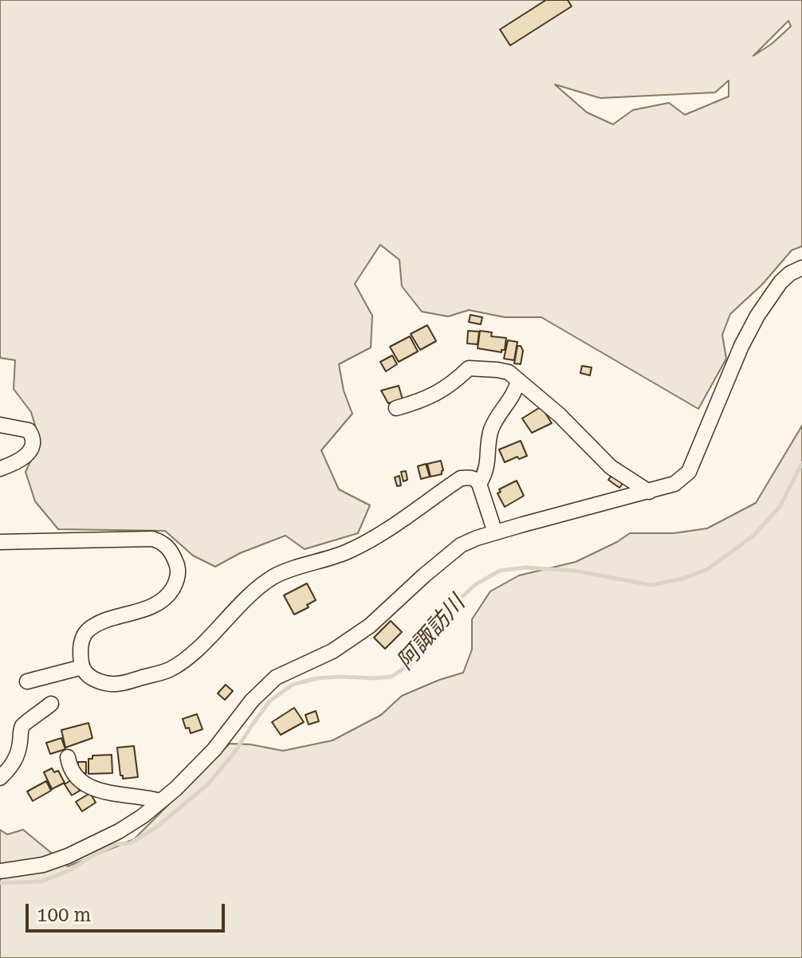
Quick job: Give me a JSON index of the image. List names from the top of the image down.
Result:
{
  "water": ["阿諏訪川"],
  "scale_bar": "100 m"
}
